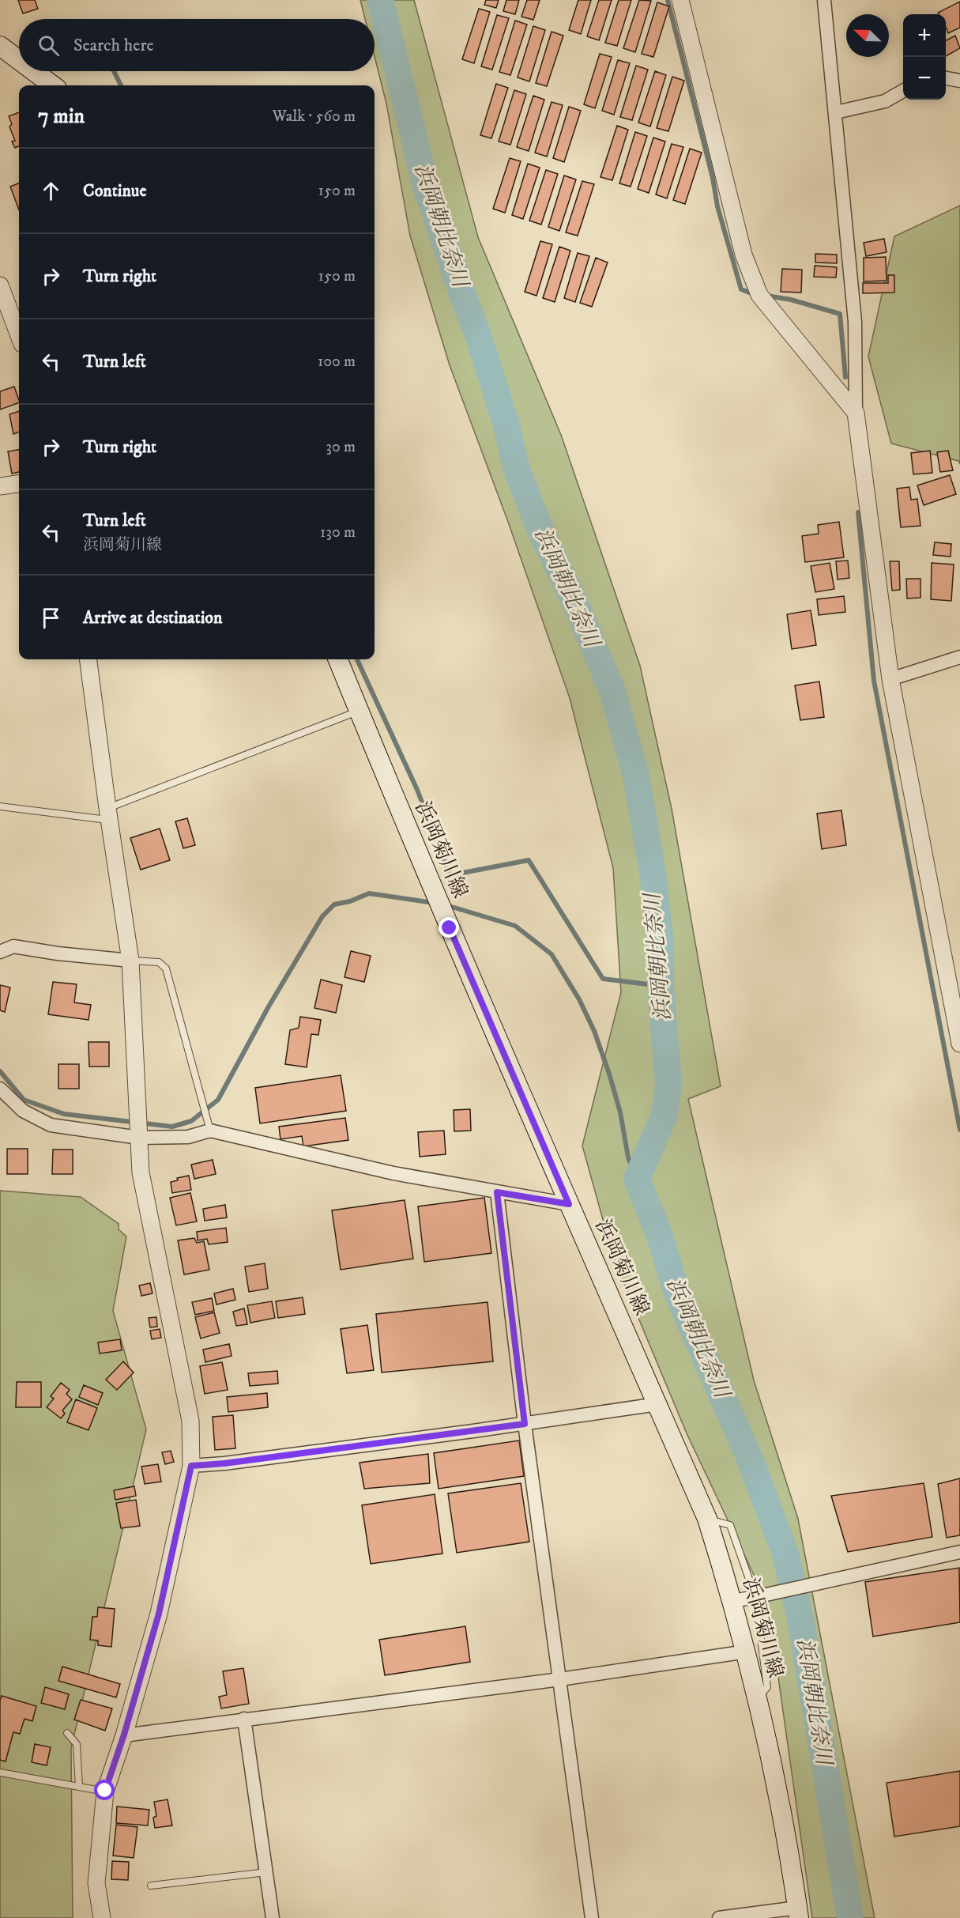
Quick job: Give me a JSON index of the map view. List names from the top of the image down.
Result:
{
  "streets": {
    "main road": ["浜岡菊川線"]
  },
  "water": ["浜岡朝比奈川"],
  "north": "top left",
  "page": {
    "map_buttons": ["+", "−"],
    "search": "Search here",
    "heading": ["7 min", "Walk · 560 m"],
    "list": [
      ["Continue", "150 m"],
      ["Turn right", "150 m"],
      ["Turn left", "100 m"],
      ["Turn right", "30 m"],
      ["Turn left", "浜岡菊川線", "130 m"],
      "Arrive at destination"
    ]
  }
}
